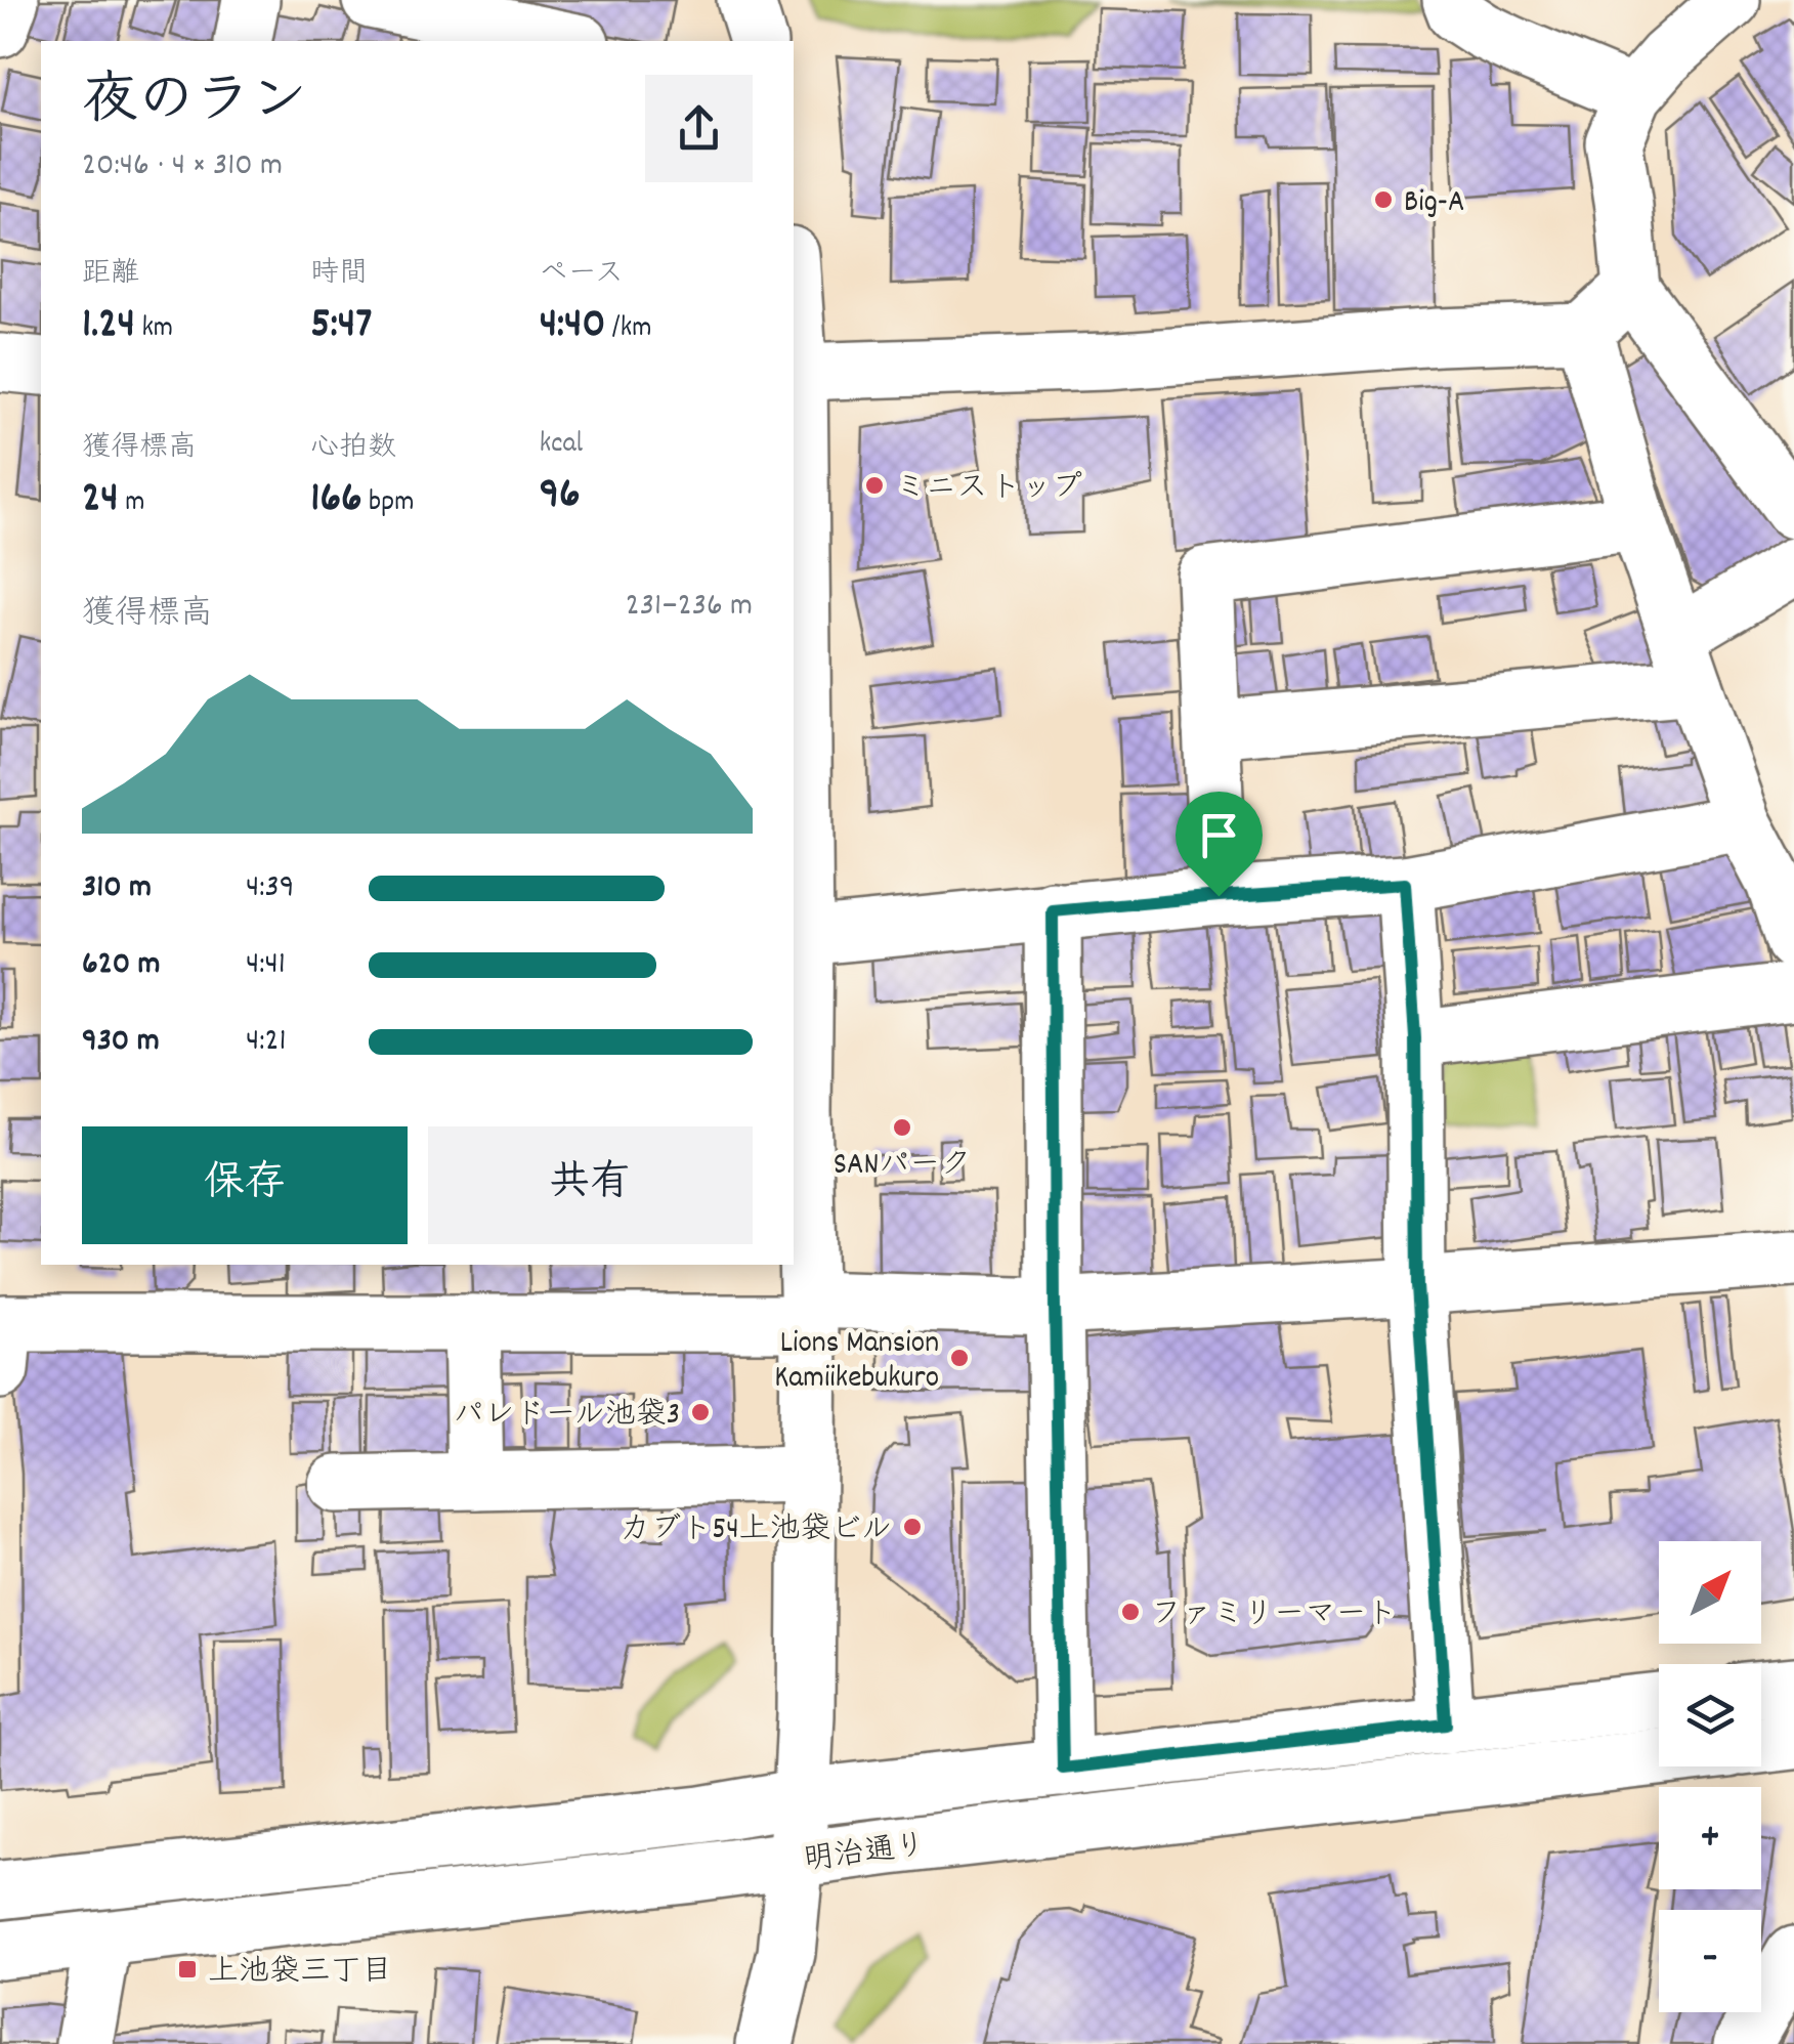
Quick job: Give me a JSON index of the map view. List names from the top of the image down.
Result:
{
  "streets": {
    "street": ["明治通り"]
  },
  "places": {
    "other": [
      "Big-A",
      "ミニストップ",
      "SANパーク",
      "Lions Mansion Kamiikebukuro",
      "パレドール池袋3",
      "カブト54上池袋ビル",
      "ファミリーマート"
    ],
    "transit": ["上池袋三丁目"]
  },
  "north": "top right",
  "page": {
    "heading": ["夜のラン", "20:46 · 4 × 310 m"],
    "stats": [
      ["距離", "1.24 km"],
      ["時間", "5:47"],
      ["ペース", "4:40 /km"],
      ["獲得標高", "24 m"],
      ["心拍数", "166 bpm"],
      ["kcal", "96"]
    ],
    "chart": ["獲得標高", "231–236 m"],
    "list": [
      {
        "name": "310 m",
        "note": "4:39"
      },
      {
        "name": "620 m",
        "note": "4:41"
      },
      {
        "name": "930 m",
        "note": "4:21"
      }
    ],
    "buttons": ["保存", "共有"],
    "map_buttons": ["+", "−"]
  }
}
